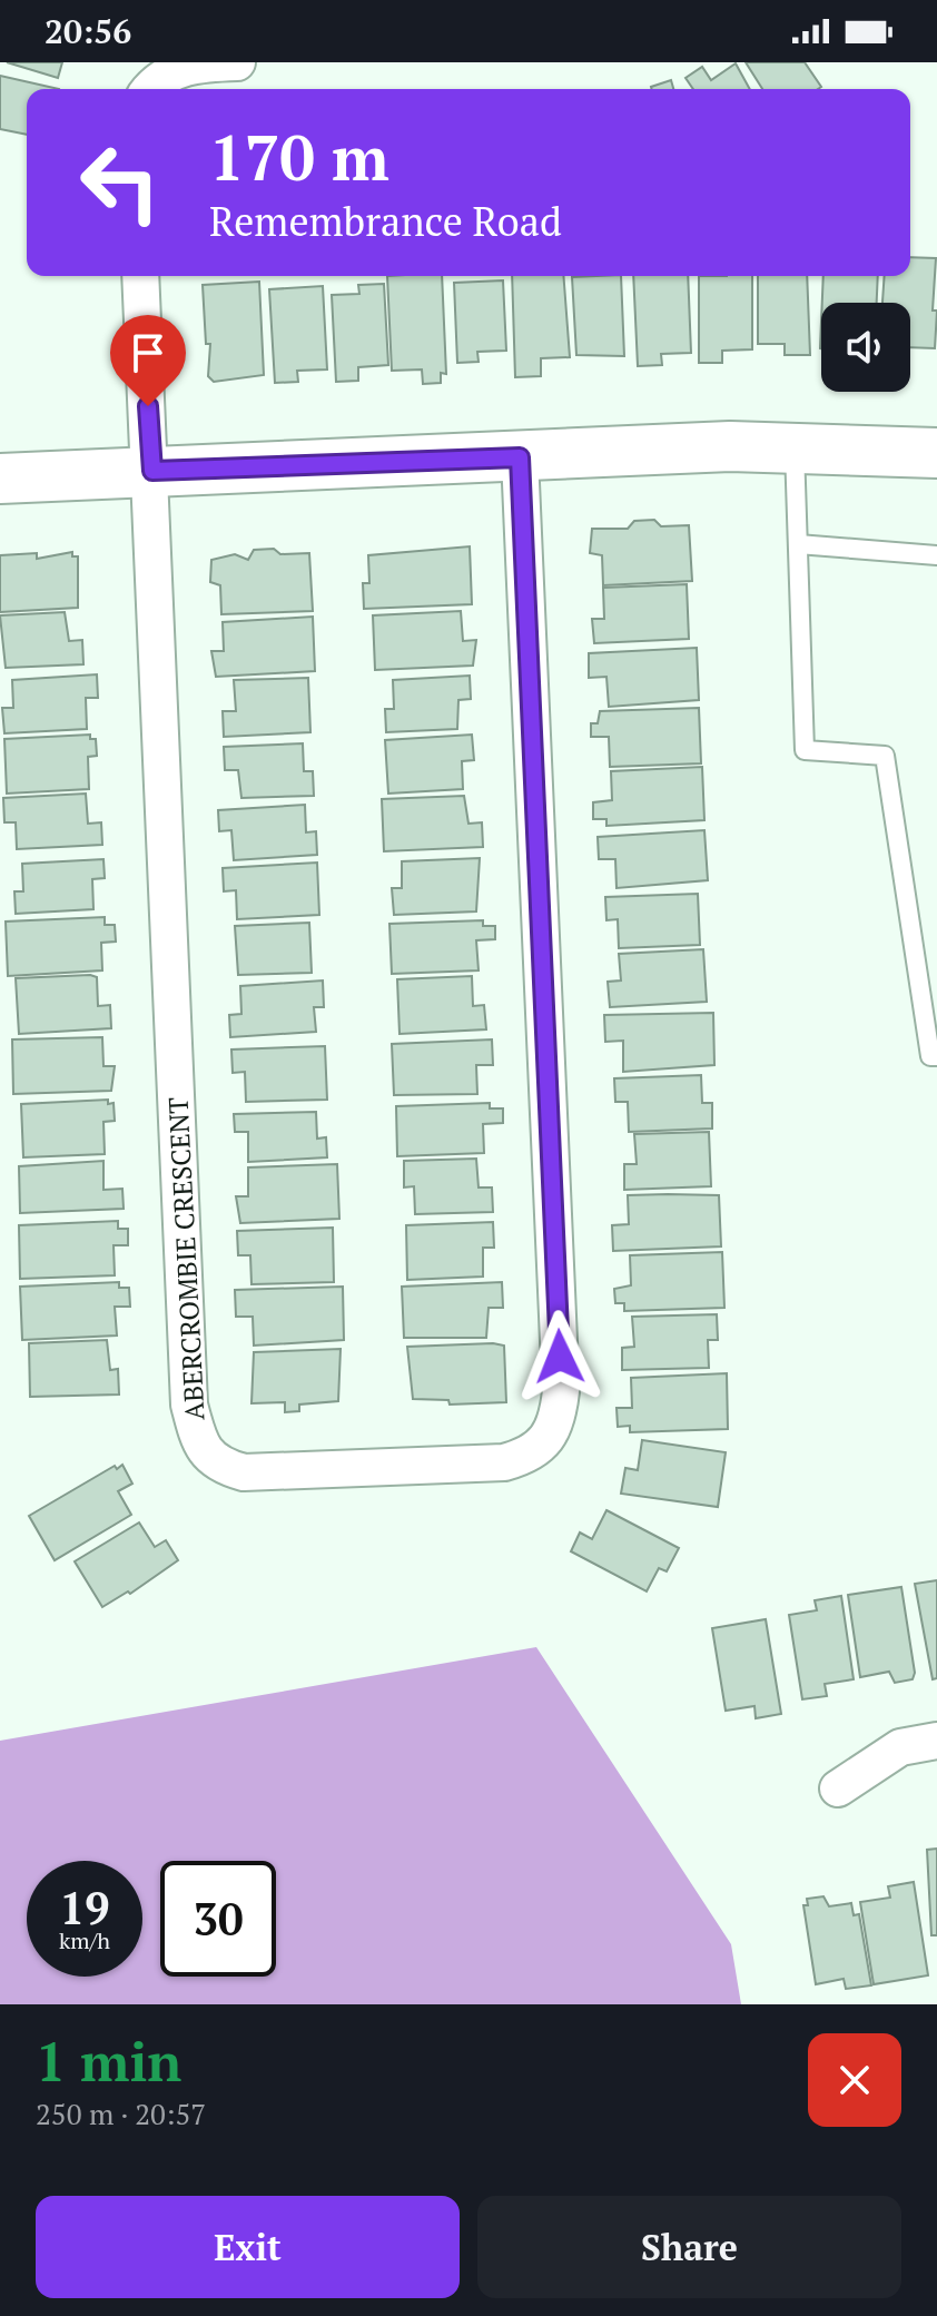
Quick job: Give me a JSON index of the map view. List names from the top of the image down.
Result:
{
  "streets": {
    "street": ["ABERCROMBIE CRESCENT"]
  },
  "page": {
    "status": "20:56",
    "turn": ["170 m", "Remembrance Road"],
    "speed": "19 km/h",
    "limit": "30",
    "heading": ["1 min", "250 m · 20:57"],
    "buttons": ["Exit", "Share"]
  }
}
